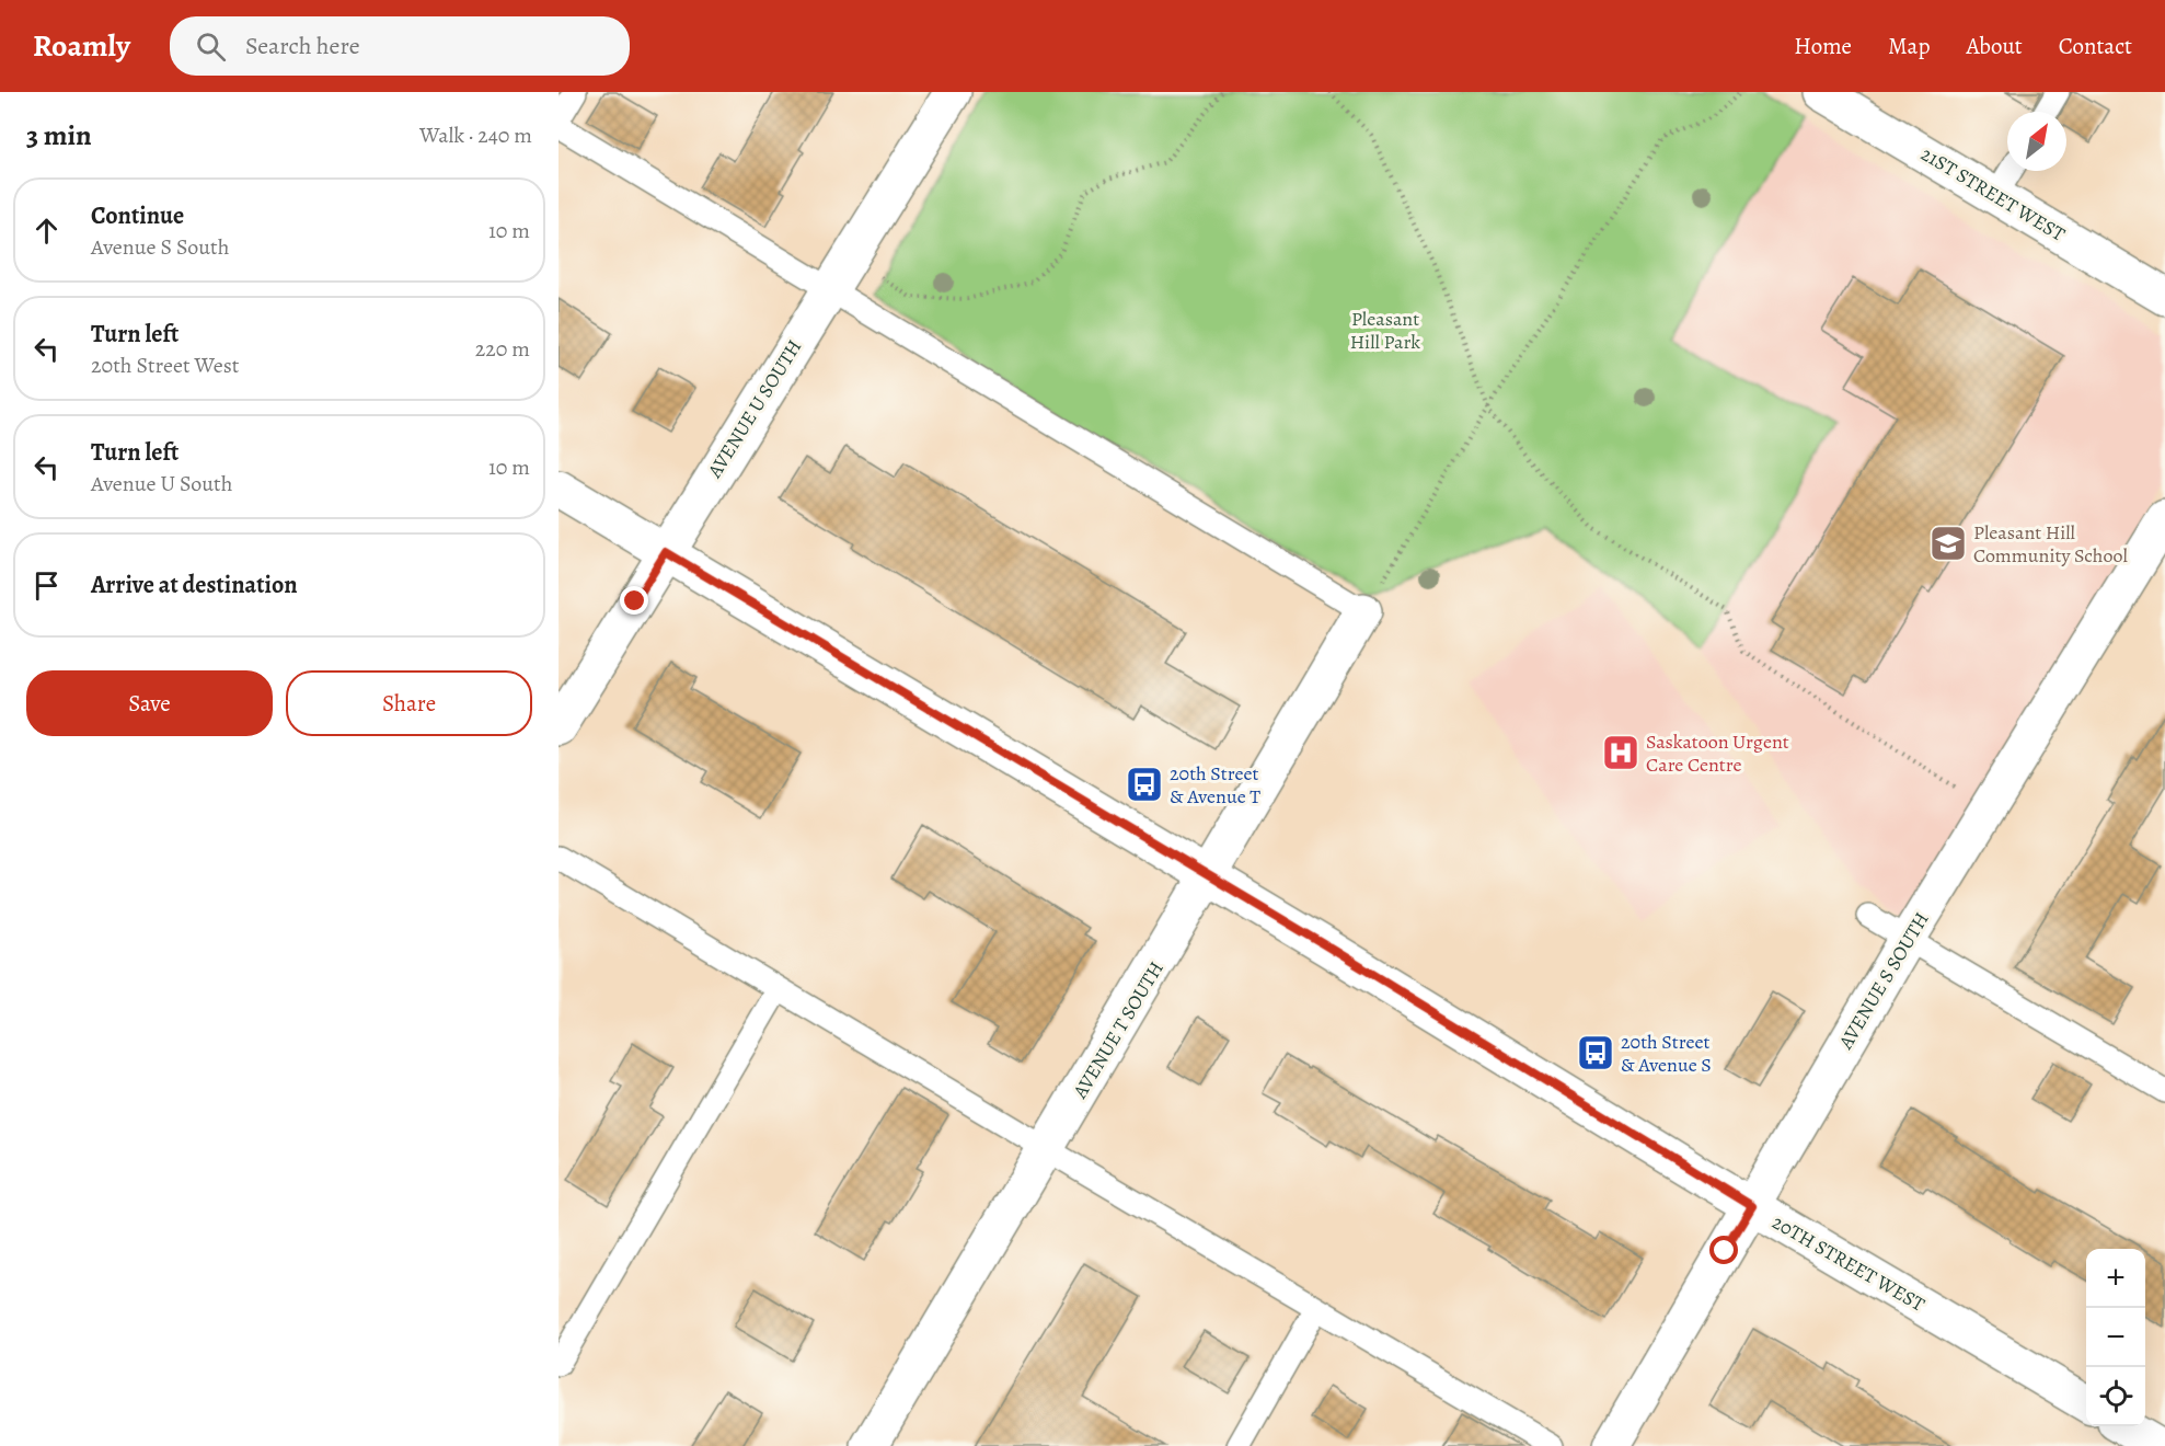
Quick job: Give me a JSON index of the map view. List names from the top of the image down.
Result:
{
  "streets": {
    "street": [
      "21ST STREET WEST",
      "AVENUE U SOUTH",
      "AVENUE S SOUTH",
      "AVENUE T SOUTH",
      "20TH STREET WEST"
    ]
  },
  "crossings": [
    ["AVENUE U SOUTH", "20TH STREET WEST"],
    ["AVENUE S SOUTH", "20TH STREET WEST"],
    ["AVENUE T SOUTH", "20TH STREET WEST"]
  ],
  "parks": ["Pleasant Hill Park"],
  "places": {
    "school or university": ["Pleasant Hill Community School"],
    "hospital": ["Saskatoon Urgent Care Centre"],
    "bus stop": ["20th Street & Avenue T", "20th Street & Avenue S"]
  },
  "north": "top right",
  "page": {
    "header": "Roamly",
    "search": "Search here",
    "nav": [
      "Home",
      "Map",
      "About",
      "Contact"
    ],
    "heading": ["3 min", "Walk · 240 m"],
    "list": [
      ["Continue", "Avenue S South", "10 m"],
      ["Turn left", "20th Street West", "220 m"],
      ["Turn left", "Avenue U South", "10 m"],
      "Arrive at destination"
    ],
    "buttons": ["Save", "Share"],
    "map_buttons": ["+", "−"]
  }
}
